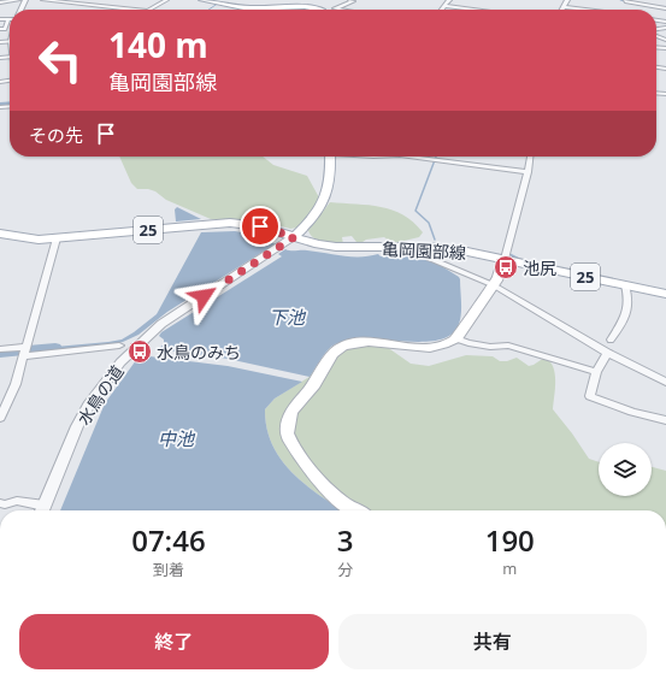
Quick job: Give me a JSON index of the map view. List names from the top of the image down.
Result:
{
  "streets": {
    "main road": ["25", "亀岡園部線"],
    "street": ["水鳥の道"]
  },
  "crossings": [
    ["亀岡園部線", "水鳥の道"]
  ],
  "water": ["下池", "中池"],
  "places": {
    "bus stop": ["池尻", "水鳥のみち"]
  },
  "page": {
    "turn": ["140 m", "亀岡園部線"],
    "then": "その先",
    "eta": [
      "07:46",
      "到着",
      "3",
      "分",
      "190",
      "m"
    ],
    "buttons": ["終了", "共有"]
  }
}
